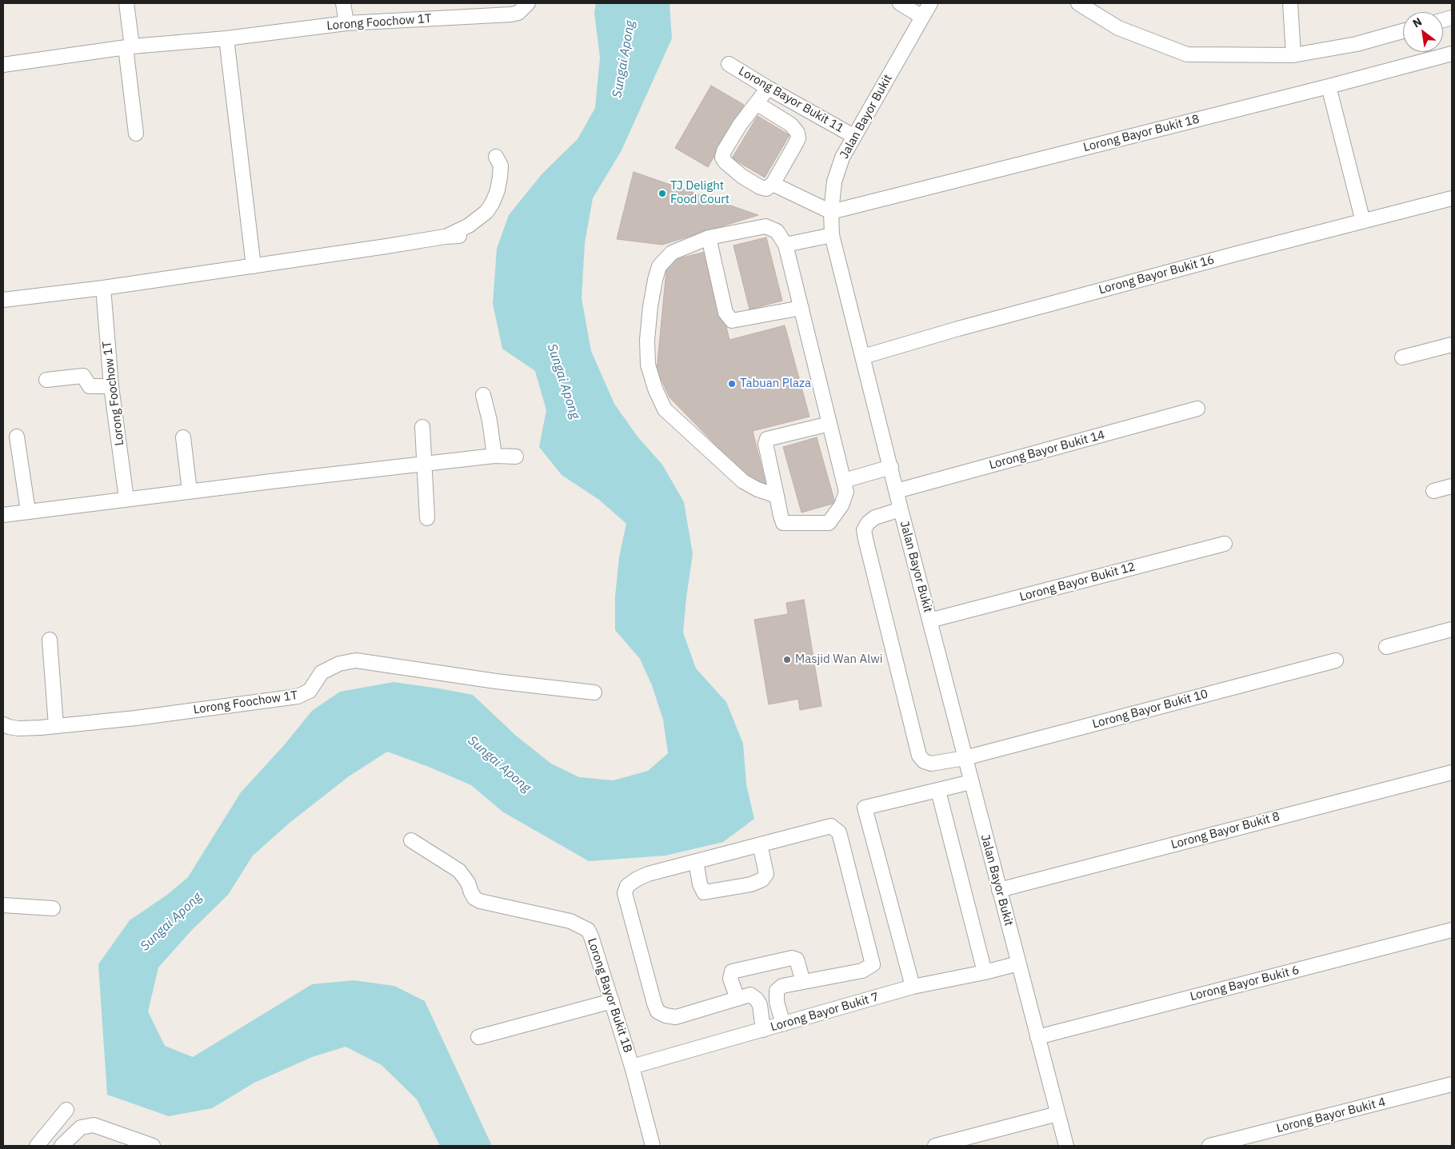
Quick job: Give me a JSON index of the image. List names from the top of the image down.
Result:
{
  "streets": {
    "street": [
      "Lorong Foochow 1T",
      "Lorong Bayor Bukit 11",
      "Jalan Bayor Bukit",
      "Lorong Bayor Bukit 18",
      "Lorong Bayor Bukit 16",
      "Lorong Bayor Bukit 14",
      "Lorong Bayor Bukit 12",
      "Lorong Bayor Bukit 10",
      "Lorong Bayor Bukit 8",
      "Lorong Bayor Bukit 6",
      "Lorong Bayor Bukit 1B",
      "Lorong Bayor Bukit 7",
      "Lorong Bayor Bukit 4"
    ]
  },
  "crossings": [
    ["Lorong Bayor Bukit 11", "Jalan Bayor Bukit"],
    ["Jalan Bayor Bukit", "Lorong Bayor Bukit 18"],
    ["Jalan Bayor Bukit", "Lorong Bayor Bukit 16"],
    ["Jalan Bayor Bukit", "Lorong Bayor Bukit 14"],
    ["Jalan Bayor Bukit", "Lorong Bayor Bukit 12"],
    ["Jalan Bayor Bukit", "Lorong Bayor Bukit 10"],
    ["Jalan Bayor Bukit", "Lorong Bayor Bukit 8"],
    ["Jalan Bayor Bukit", "Lorong Bayor Bukit 6"],
    ["Jalan Bayor Bukit", "Lorong Bayor Bukit 7"],
    ["Lorong Bayor Bukit 1B", "Lorong Bayor Bukit 7"]
  ],
  "water": ["Sungai Apong"],
  "places": ["TJ Delight Food Court", "Tabuan Plaza", "Masjid Wan Alwi"],
  "north": "top left"
}
